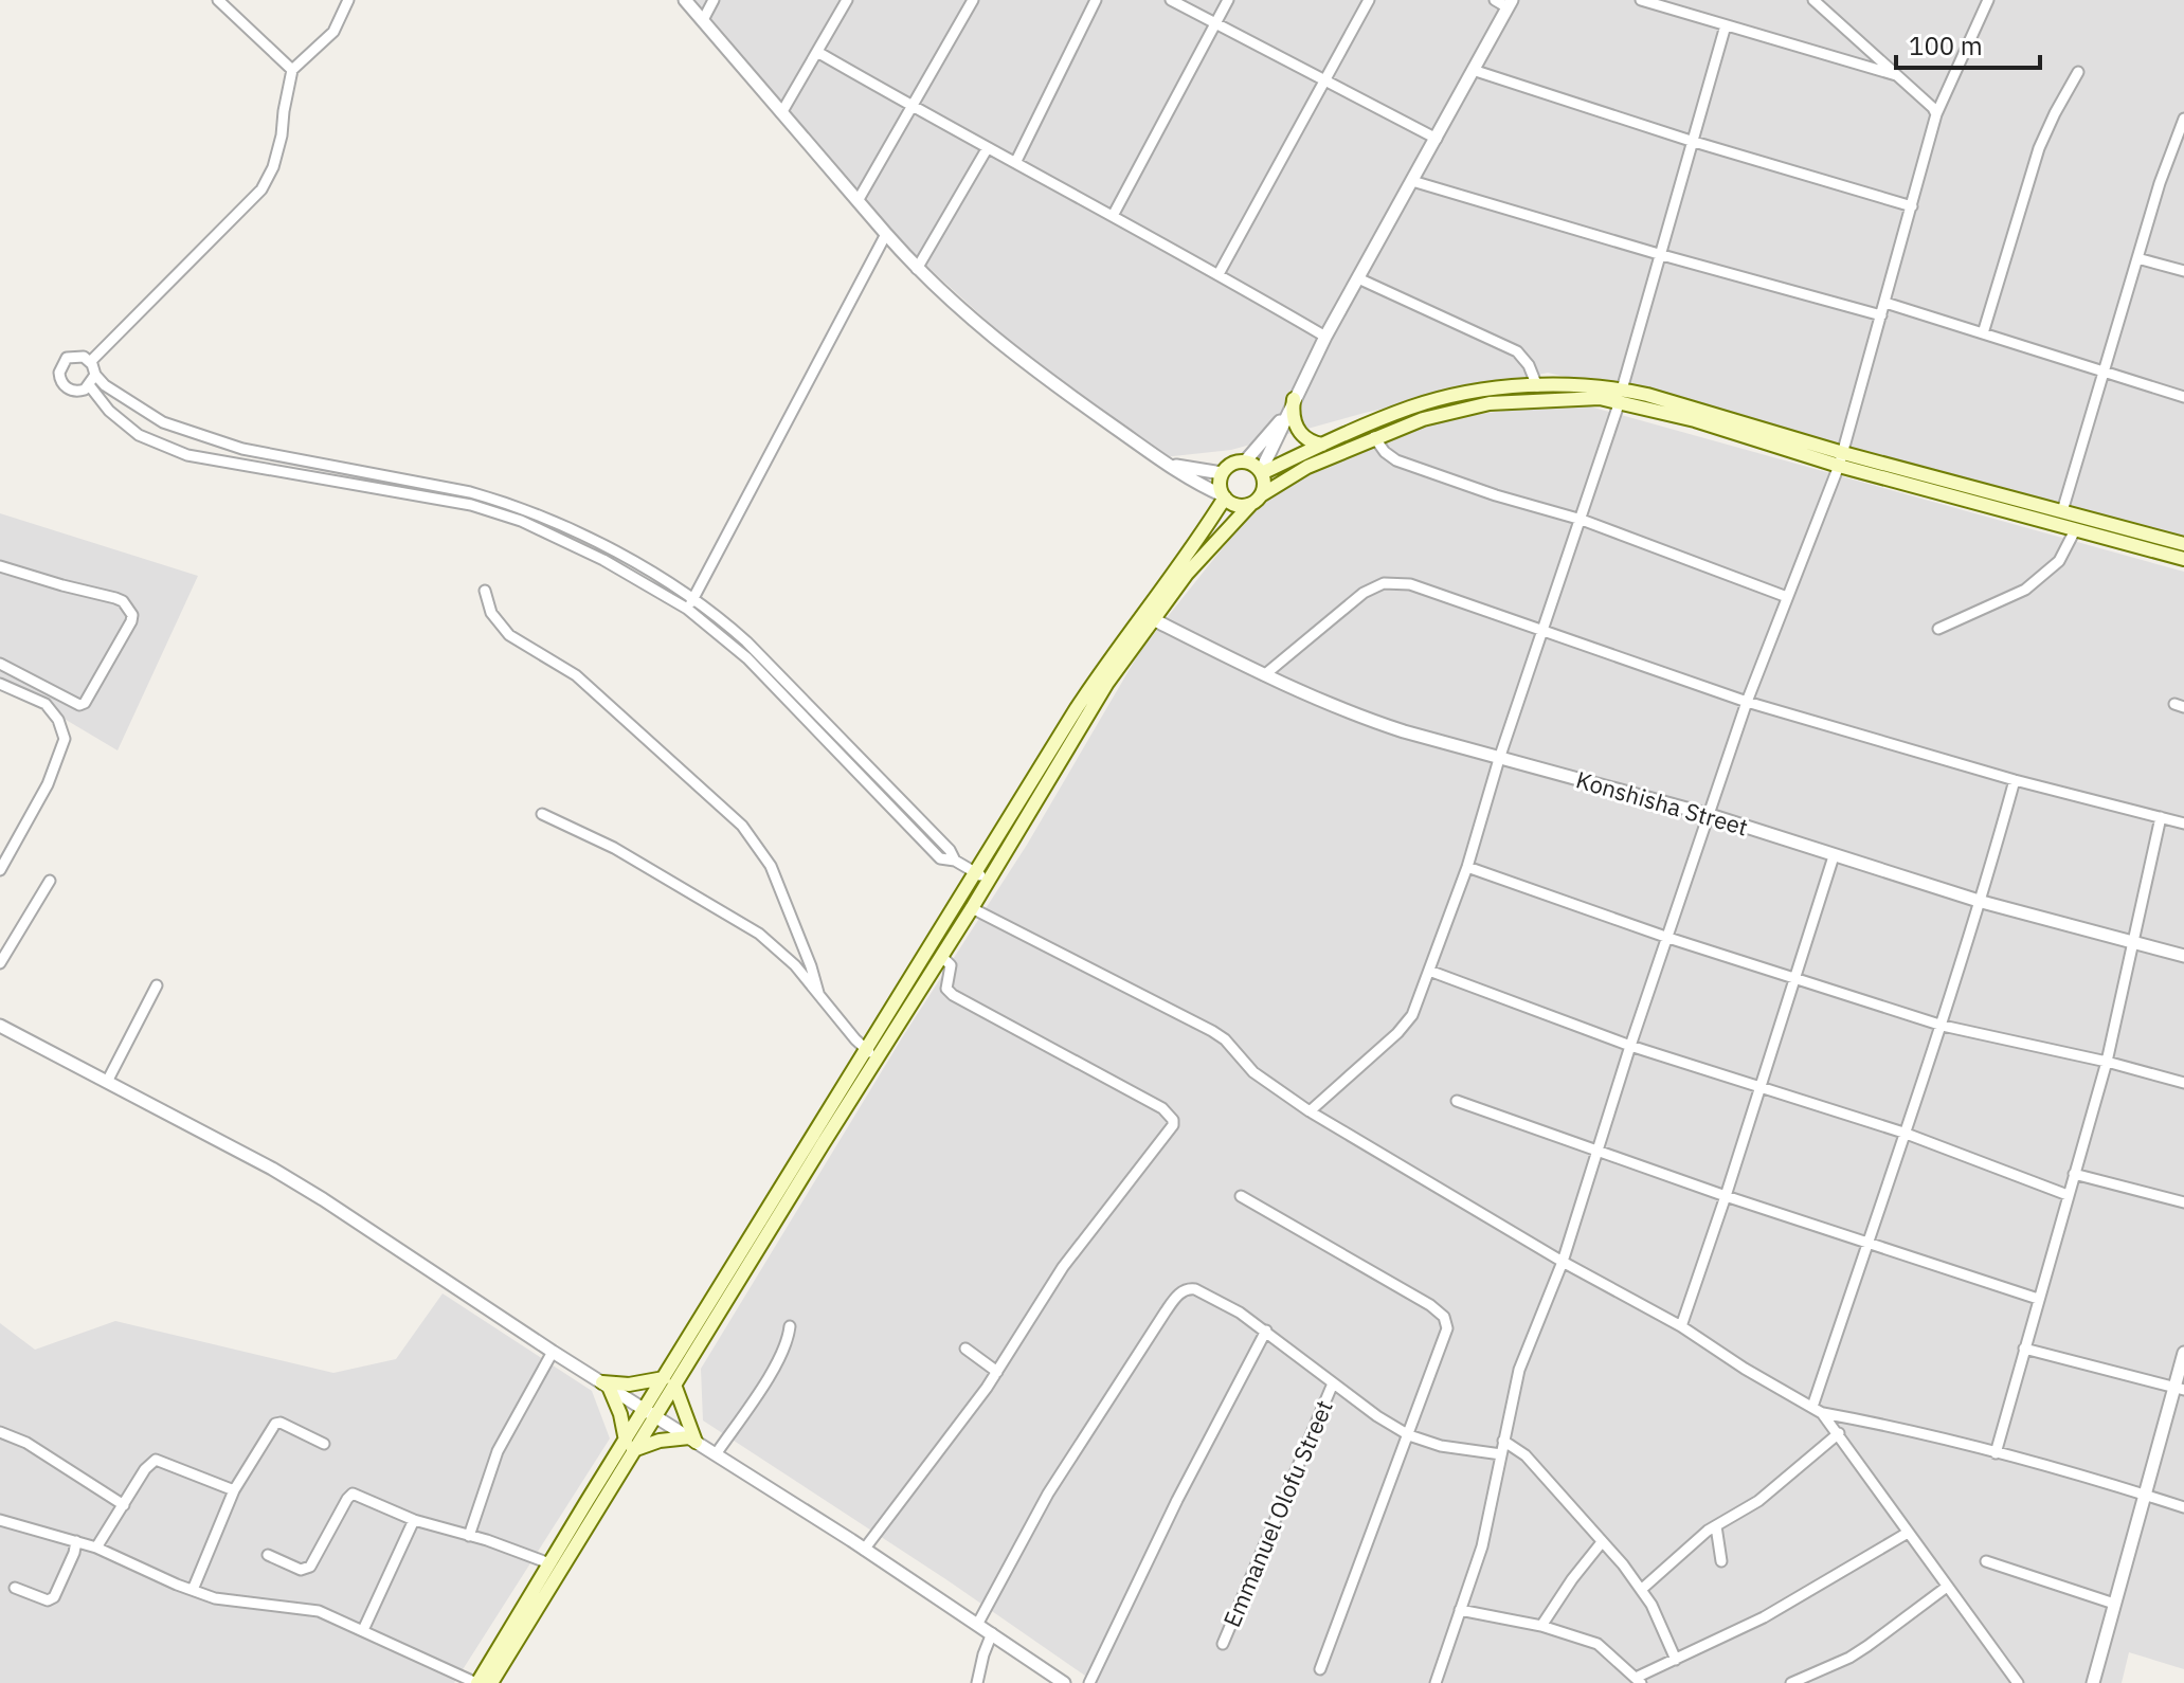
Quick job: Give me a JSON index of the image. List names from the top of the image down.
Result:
{
  "streets": {
    "street": ["Konshisha Street", "Emmanuel Olofu Street"]
  },
  "scale_bar": "100 m"
}
